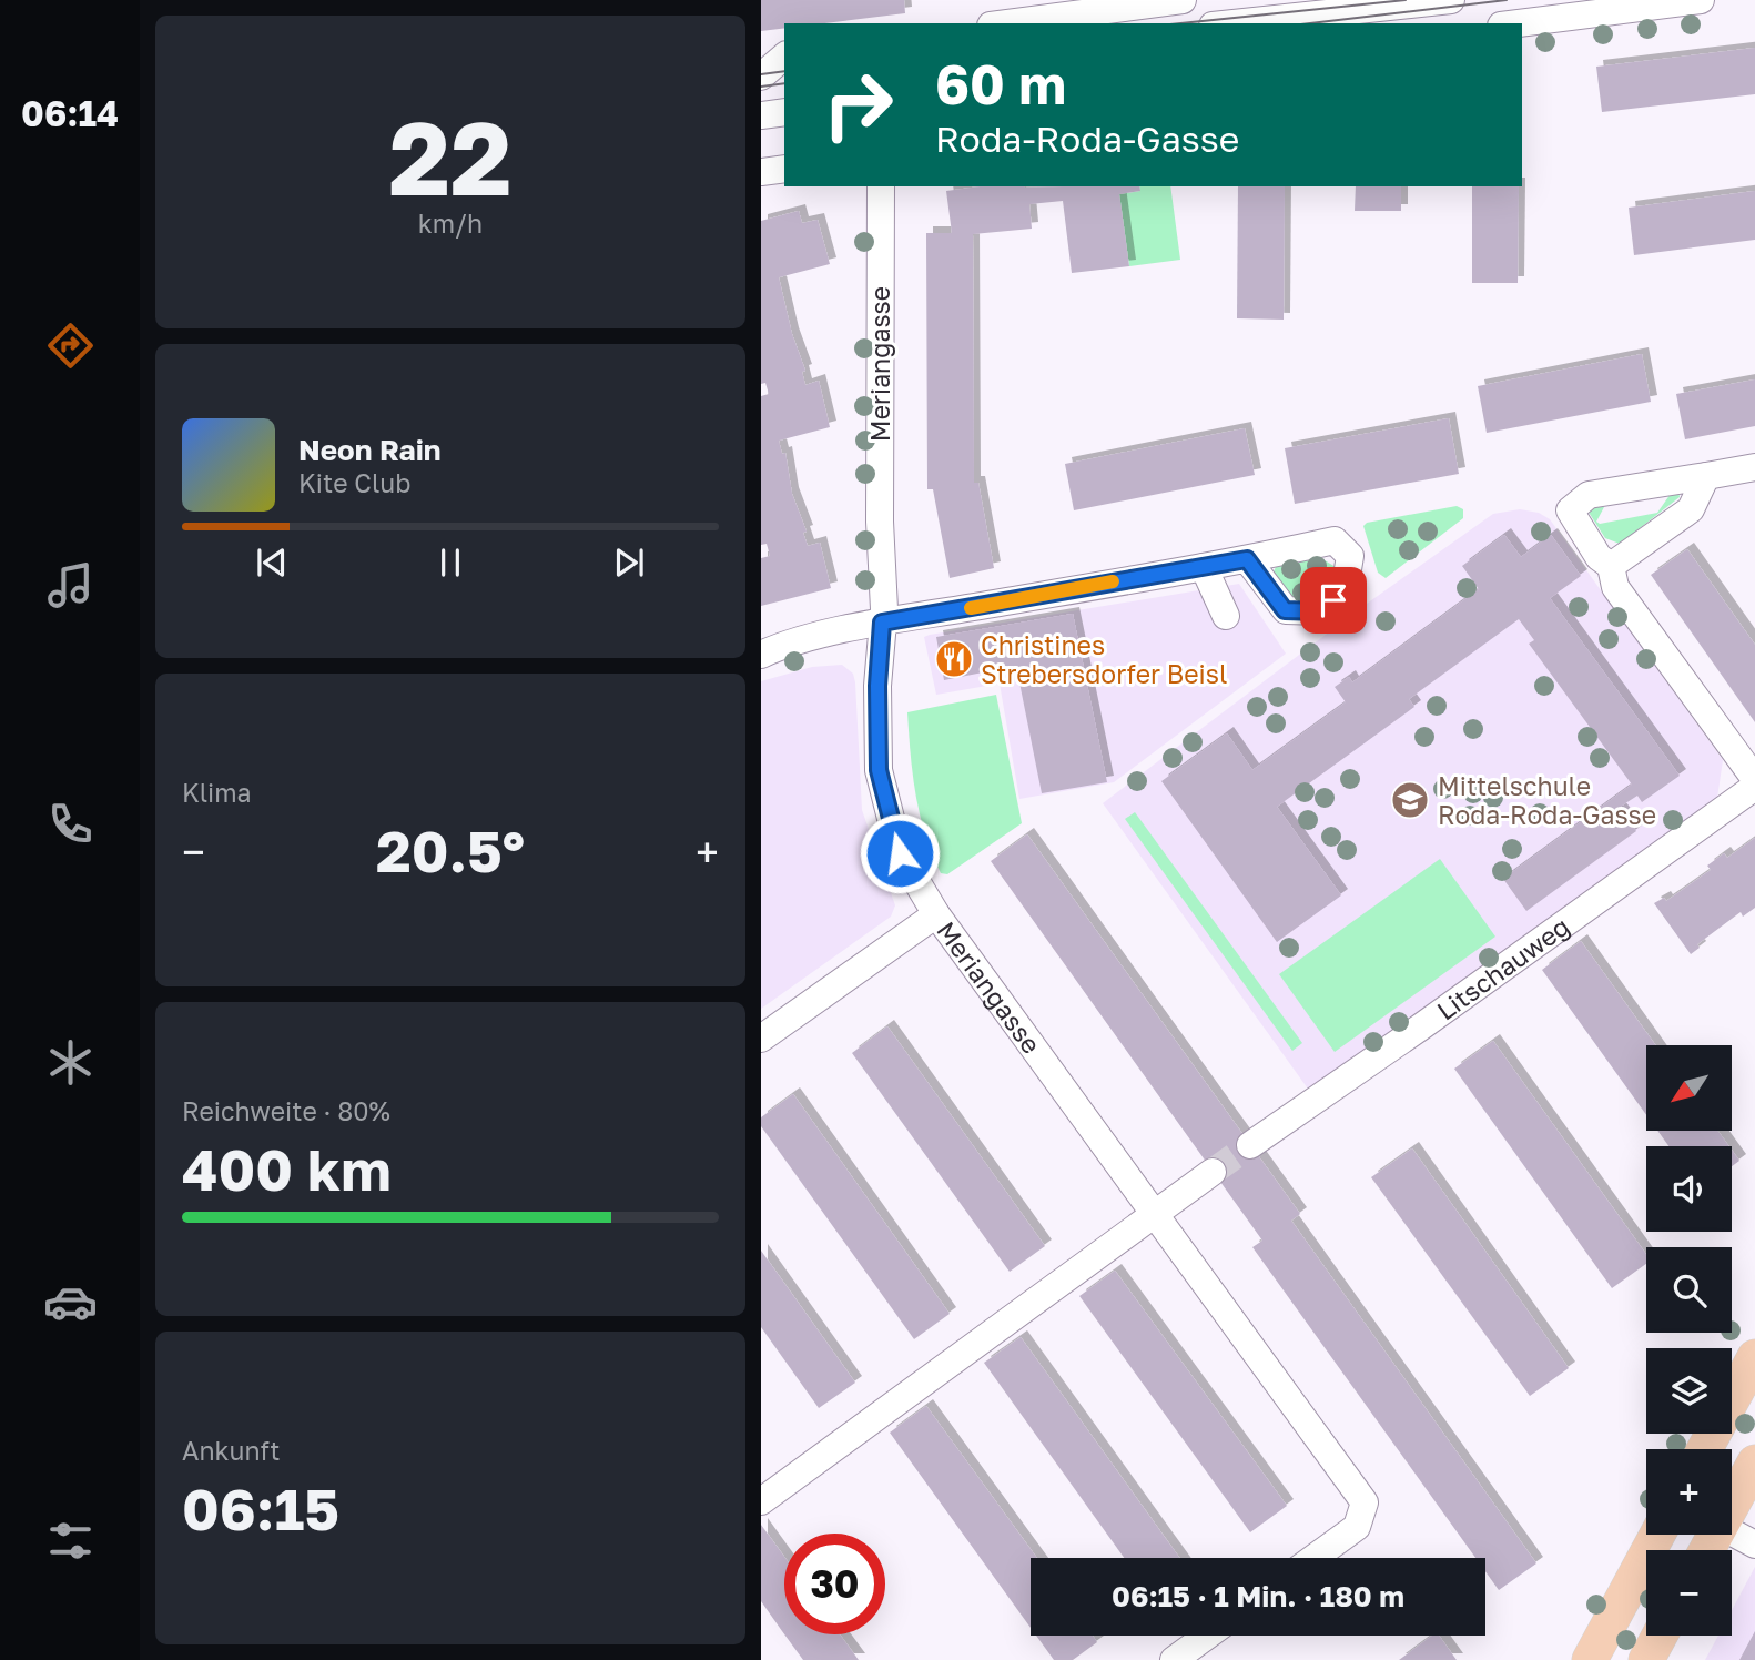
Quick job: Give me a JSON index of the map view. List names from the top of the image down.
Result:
{
  "streets": {
    "street": ["Meriangasse", "Litschauweg"]
  },
  "places": {
    "restaurant": ["Christines Strebersdorfer Beisl"],
    "school or university": ["Mittelschule Roda-Roda-Gasse"]
  },
  "north": "bottom left",
  "page": {
    "tabs": "06:14",
    "tile": [
      ["22", "km/h"],
      "Klima",
      ["Reichweite · 80%", "400 km"],
      ["Ankunft", "06:15"]
    ],
    "turn": ["60 m", "Roda-Roda-Gasse"],
    "song": ["Neon Rain", "Kite Club"],
    "heat": ["−", "20.5°", "+"],
    "map_buttons": ["+", "−"],
    "limit": "30",
    "trip": "06:15 · 1 Min. · 180 m"
  }
}
